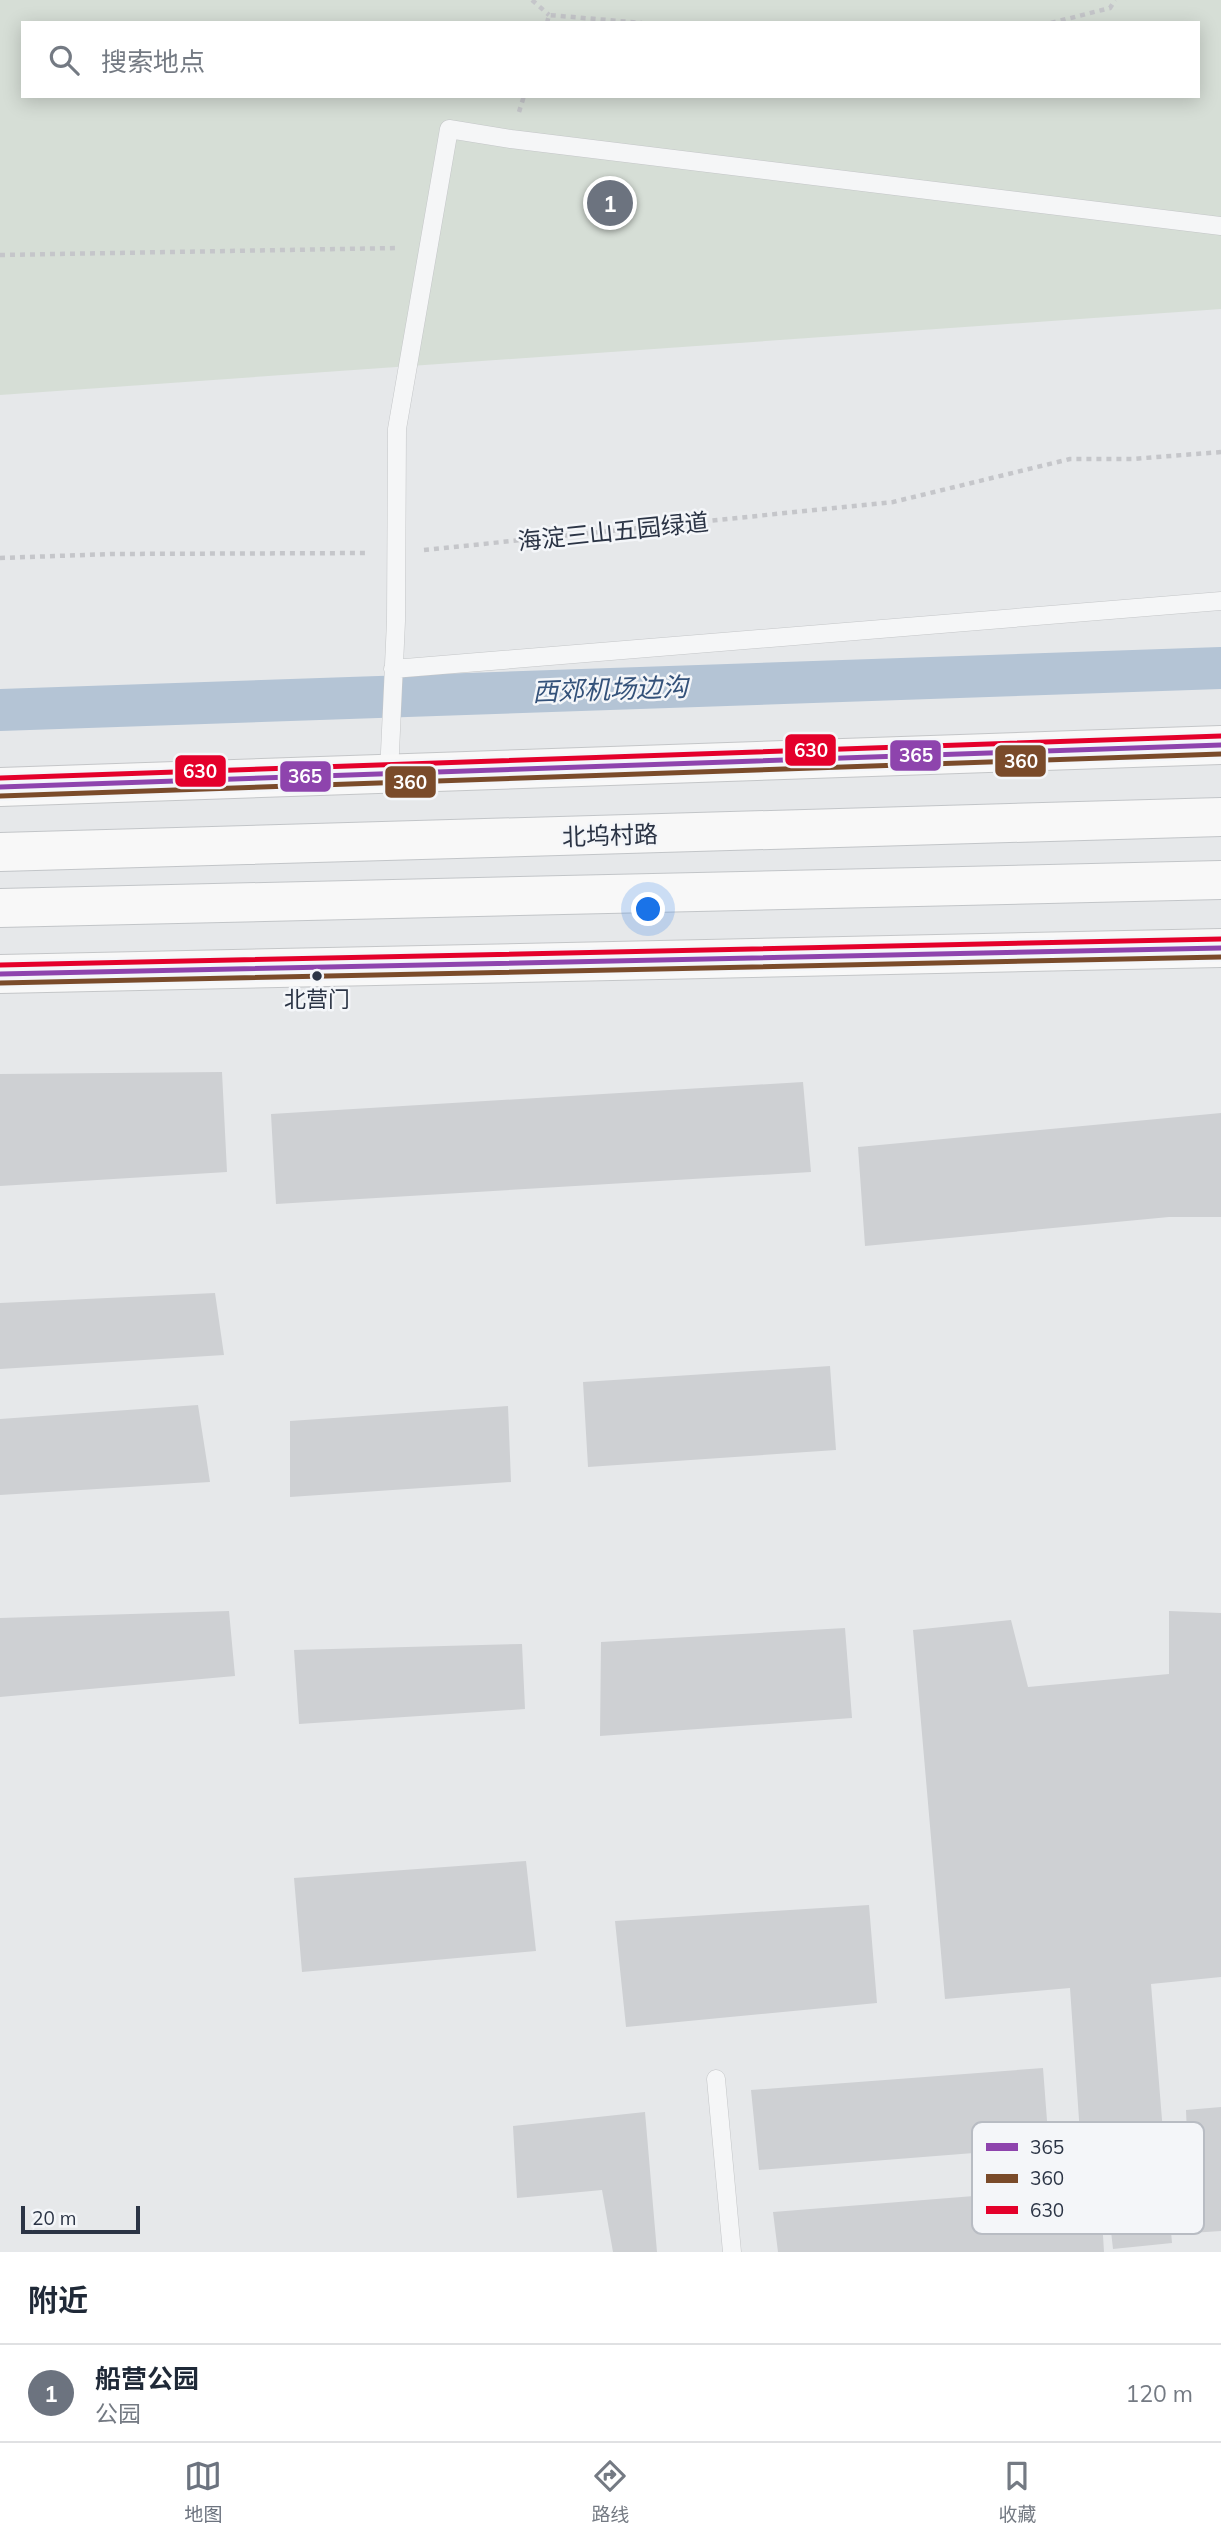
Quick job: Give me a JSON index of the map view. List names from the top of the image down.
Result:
{
  "streets": {
    "street": ["北坞村路"],
    "path": ["海淀三山五园绿道"]
  },
  "water": ["西郊机场边沟"],
  "places": ["北营门"],
  "lines": ["transit line 630", "transit line 365", "transit line 360"],
  "legend": ["365", "360", "630"],
  "scale_bar": "20 m",
  "page": {
    "search": "搜索地点",
    "pins": "1",
    "scale": "20 m",
    "heading": "附近",
    "list": [
      {
        "mark": "1",
        "name": "船营公园",
        "note": "公园",
        "value": "120 m"
      }
    ],
    "nav": ["地图", "路线", "收藏"]
  }
}
